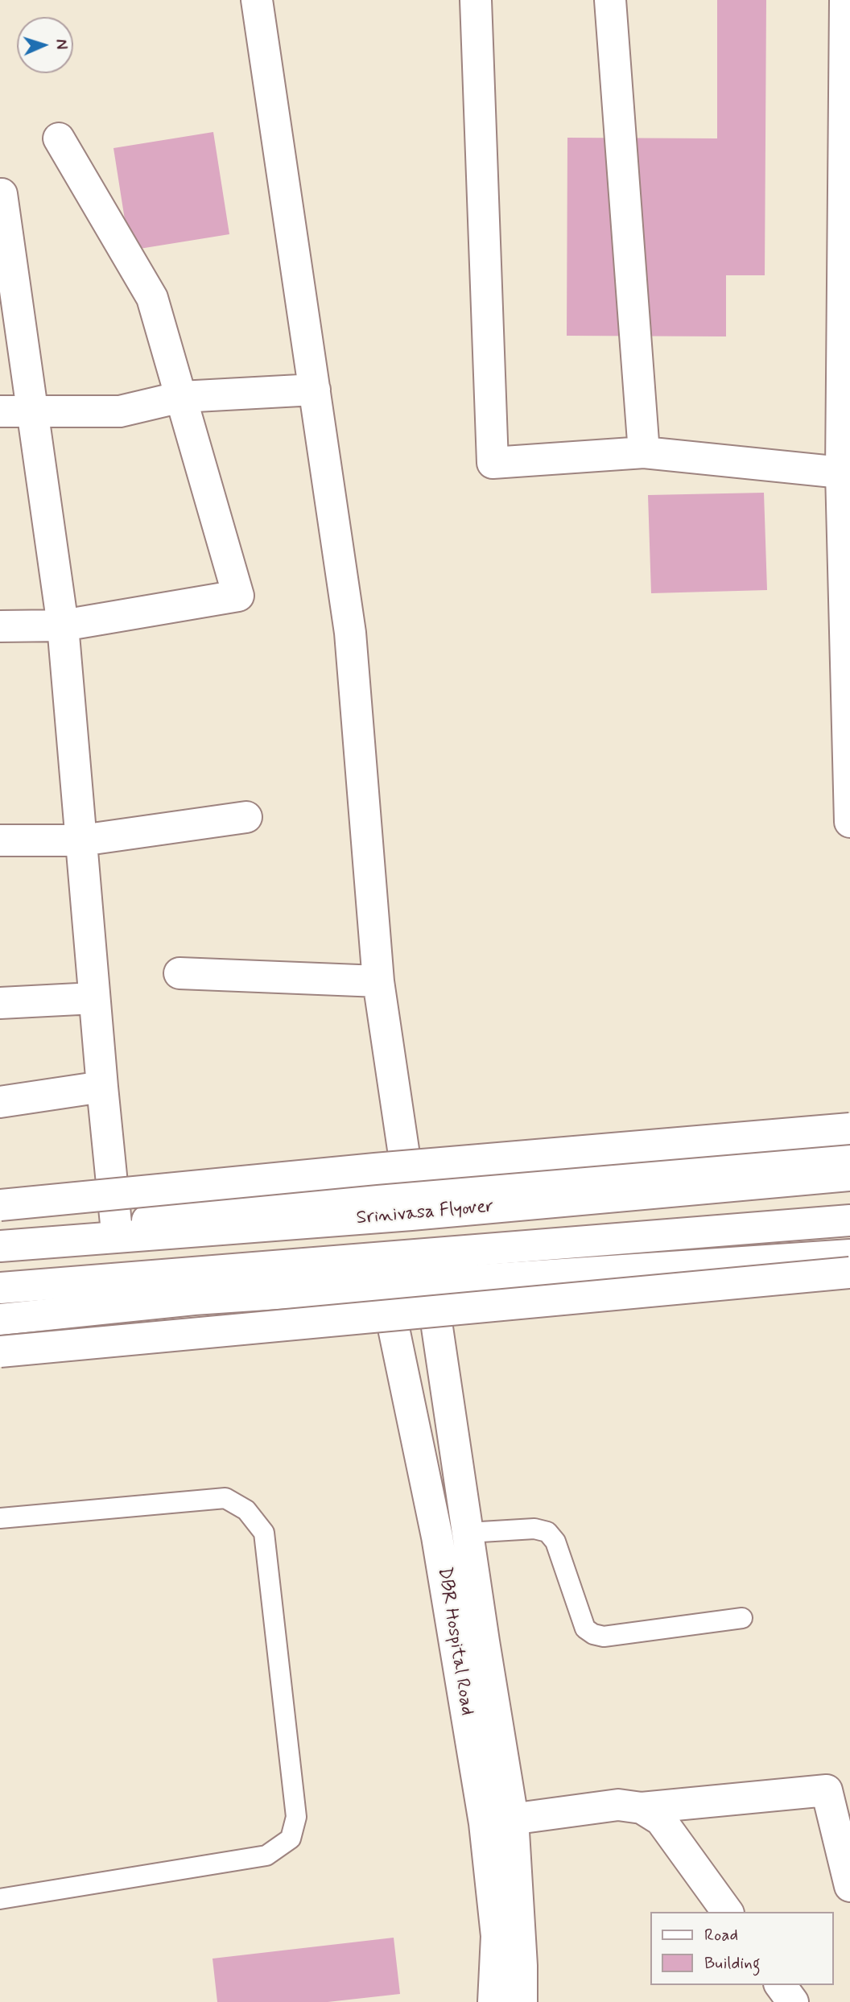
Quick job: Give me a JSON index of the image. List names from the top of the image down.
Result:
{
  "streets": {
    "street": ["Srinivasa Flyover", "DBR Hospital Road"]
  },
  "legend": ["Road", "Building"],
  "north": "right"
}
